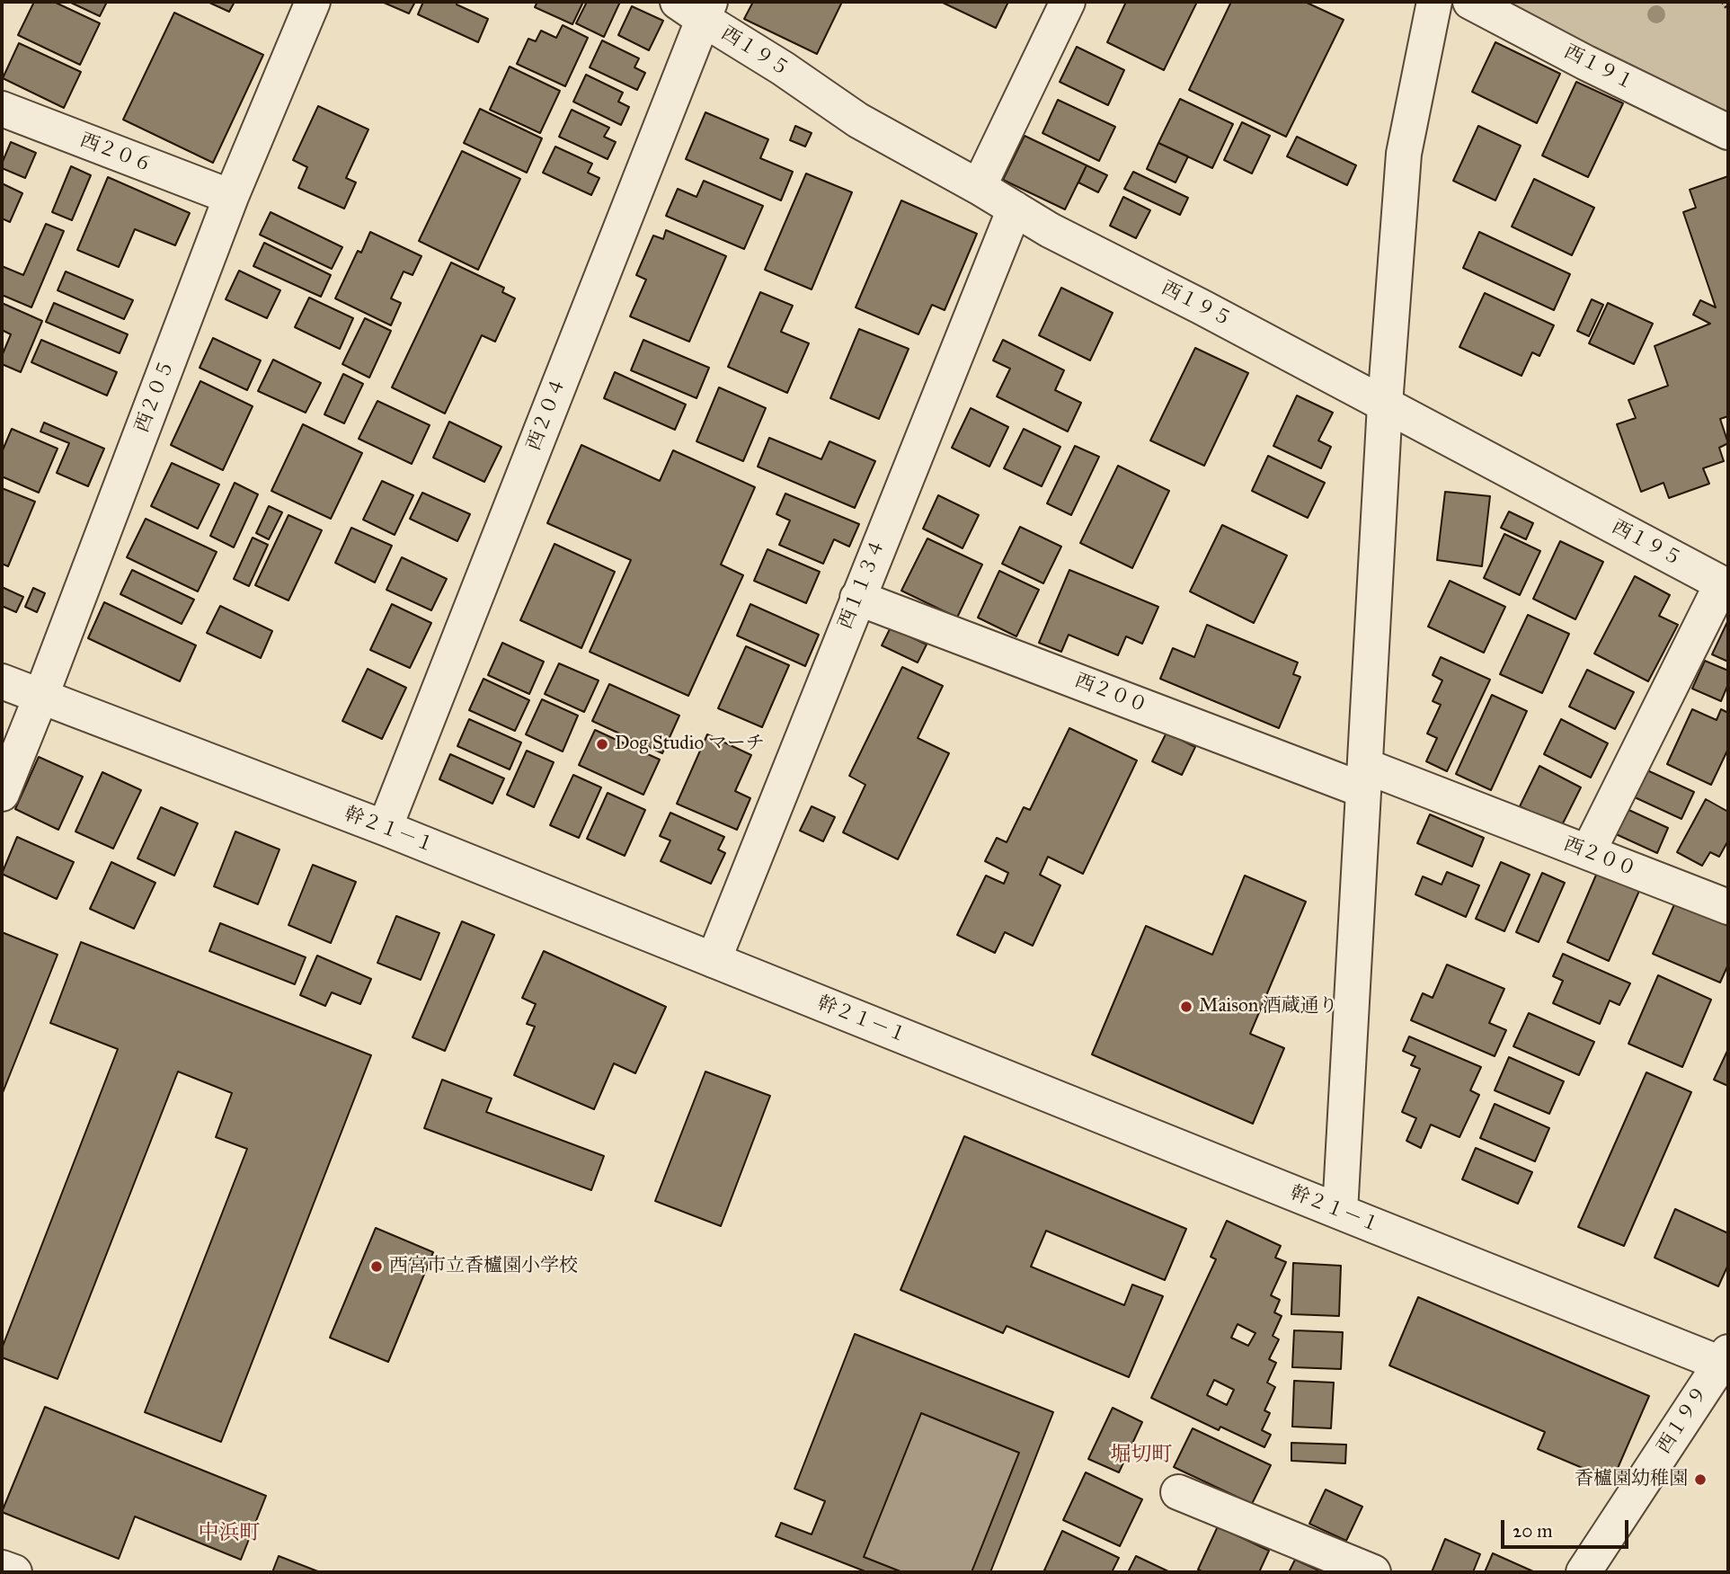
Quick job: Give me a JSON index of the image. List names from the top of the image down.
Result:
{
  "streets": {
    "street": [
      "西１９５",
      "西１９１",
      "西２０６",
      "西２０５",
      "西２０４",
      "西１１３４",
      "西２００",
      "幹２１－１",
      "西１９９"
    ]
  },
  "crossings": [
    ["西１９５", "西２０４"],
    ["西１９５", "西１１３４"],
    ["西２０６", "西２０５"],
    ["西２０５", "幹２１－１"],
    ["西２０４", "幹２１－１"],
    ["西１１３４", "西２００"],
    ["西１１３４", "幹２１－１"],
    ["幹２１－１", "西１９９"]
  ],
  "districts": ["堀切町", "中浜町"],
  "places": [
    "Dog Studio マーチ",
    "Maison 酒蔵通り",
    "西宮市立香櫨園小学校",
    "香櫨園幼稚園"
  ],
  "scale_bar": "20 m"
}
